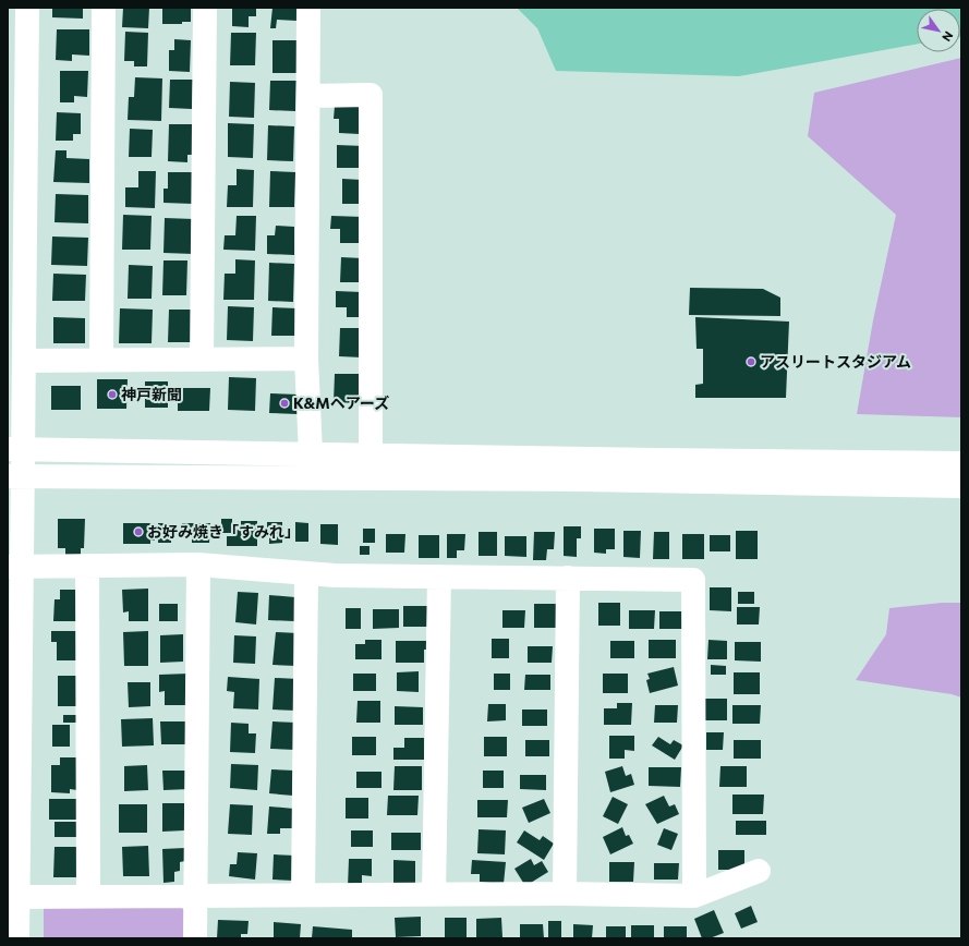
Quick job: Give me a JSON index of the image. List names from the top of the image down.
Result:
{
  "places": [
    "アスリートスタジアム",
    "神戸新聞",
    "K&Mヘアーズ",
    "お好み焼き「すみれ」"
  ],
  "north": "bottom right"
}
